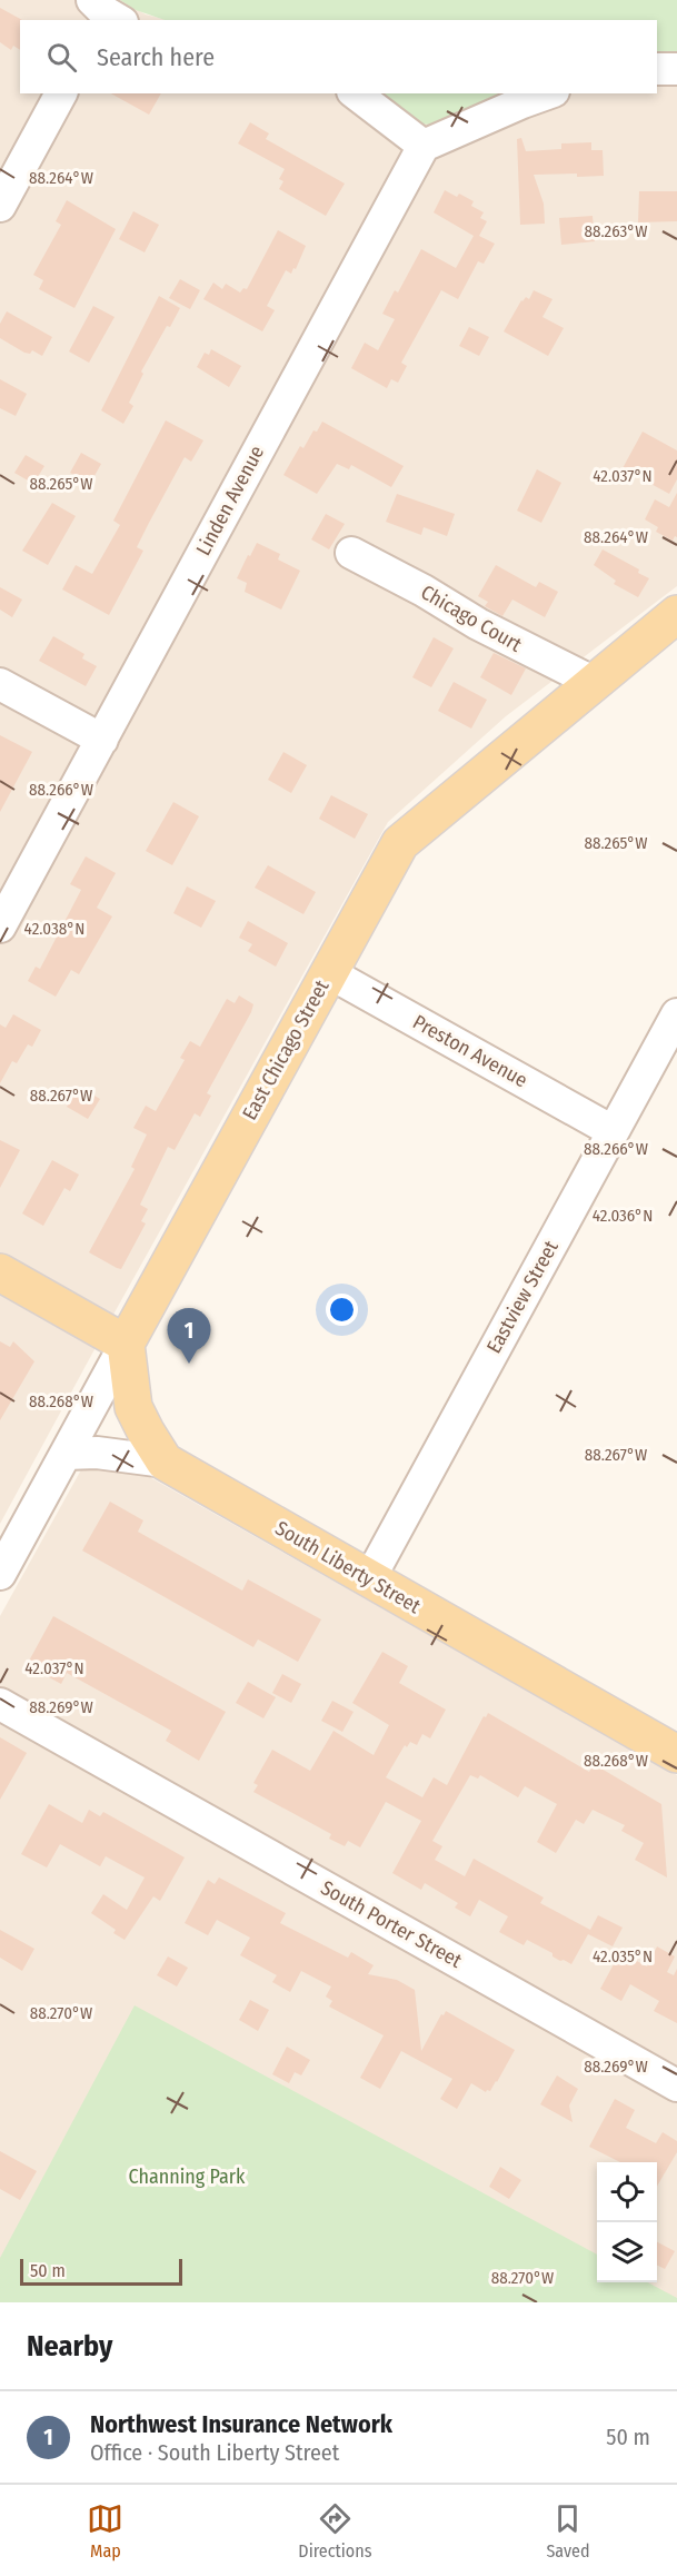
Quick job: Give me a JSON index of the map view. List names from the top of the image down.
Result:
{
  "streets": {
    "main road": ["East Chicago Street", "South Liberty Street"],
    "street": [
      "Linden Avenue",
      "Chicago Court",
      "Preston Avenue",
      "Eastview Street",
      "South Porter Street"
    ]
  },
  "crossings": [
    ["Chicago Court", "East Chicago Street"],
    ["East Chicago Street", "Preston Avenue"],
    ["East Chicago Street", "South Liberty Street"],
    ["Preston Avenue", "Eastview Street"],
    ["Eastview Street", "South Liberty Street"]
  ],
  "parks": ["Channing Park"],
  "scale_bar": "50 m",
  "page": {
    "search": "Search here",
    "pins": "1",
    "scale": "50 m",
    "heading": "Nearby",
    "list": [
      {
        "mark": "1",
        "name": "Northwest Insurance Network",
        "note": "Office · South Liberty Street",
        "value": "50 m"
      }
    ],
    "nav": ["Map", "Directions", "Saved"]
  },
  "coordinates": [
    "88.264°W",
    "88.263°W",
    "42.037°N",
    "88.265°W",
    "88.266°W",
    "42.038°N",
    "88.267°W",
    "42.036°N",
    "88.268°W",
    "88.269°W",
    "42.035°N",
    "88.270°W"
  ]
}
